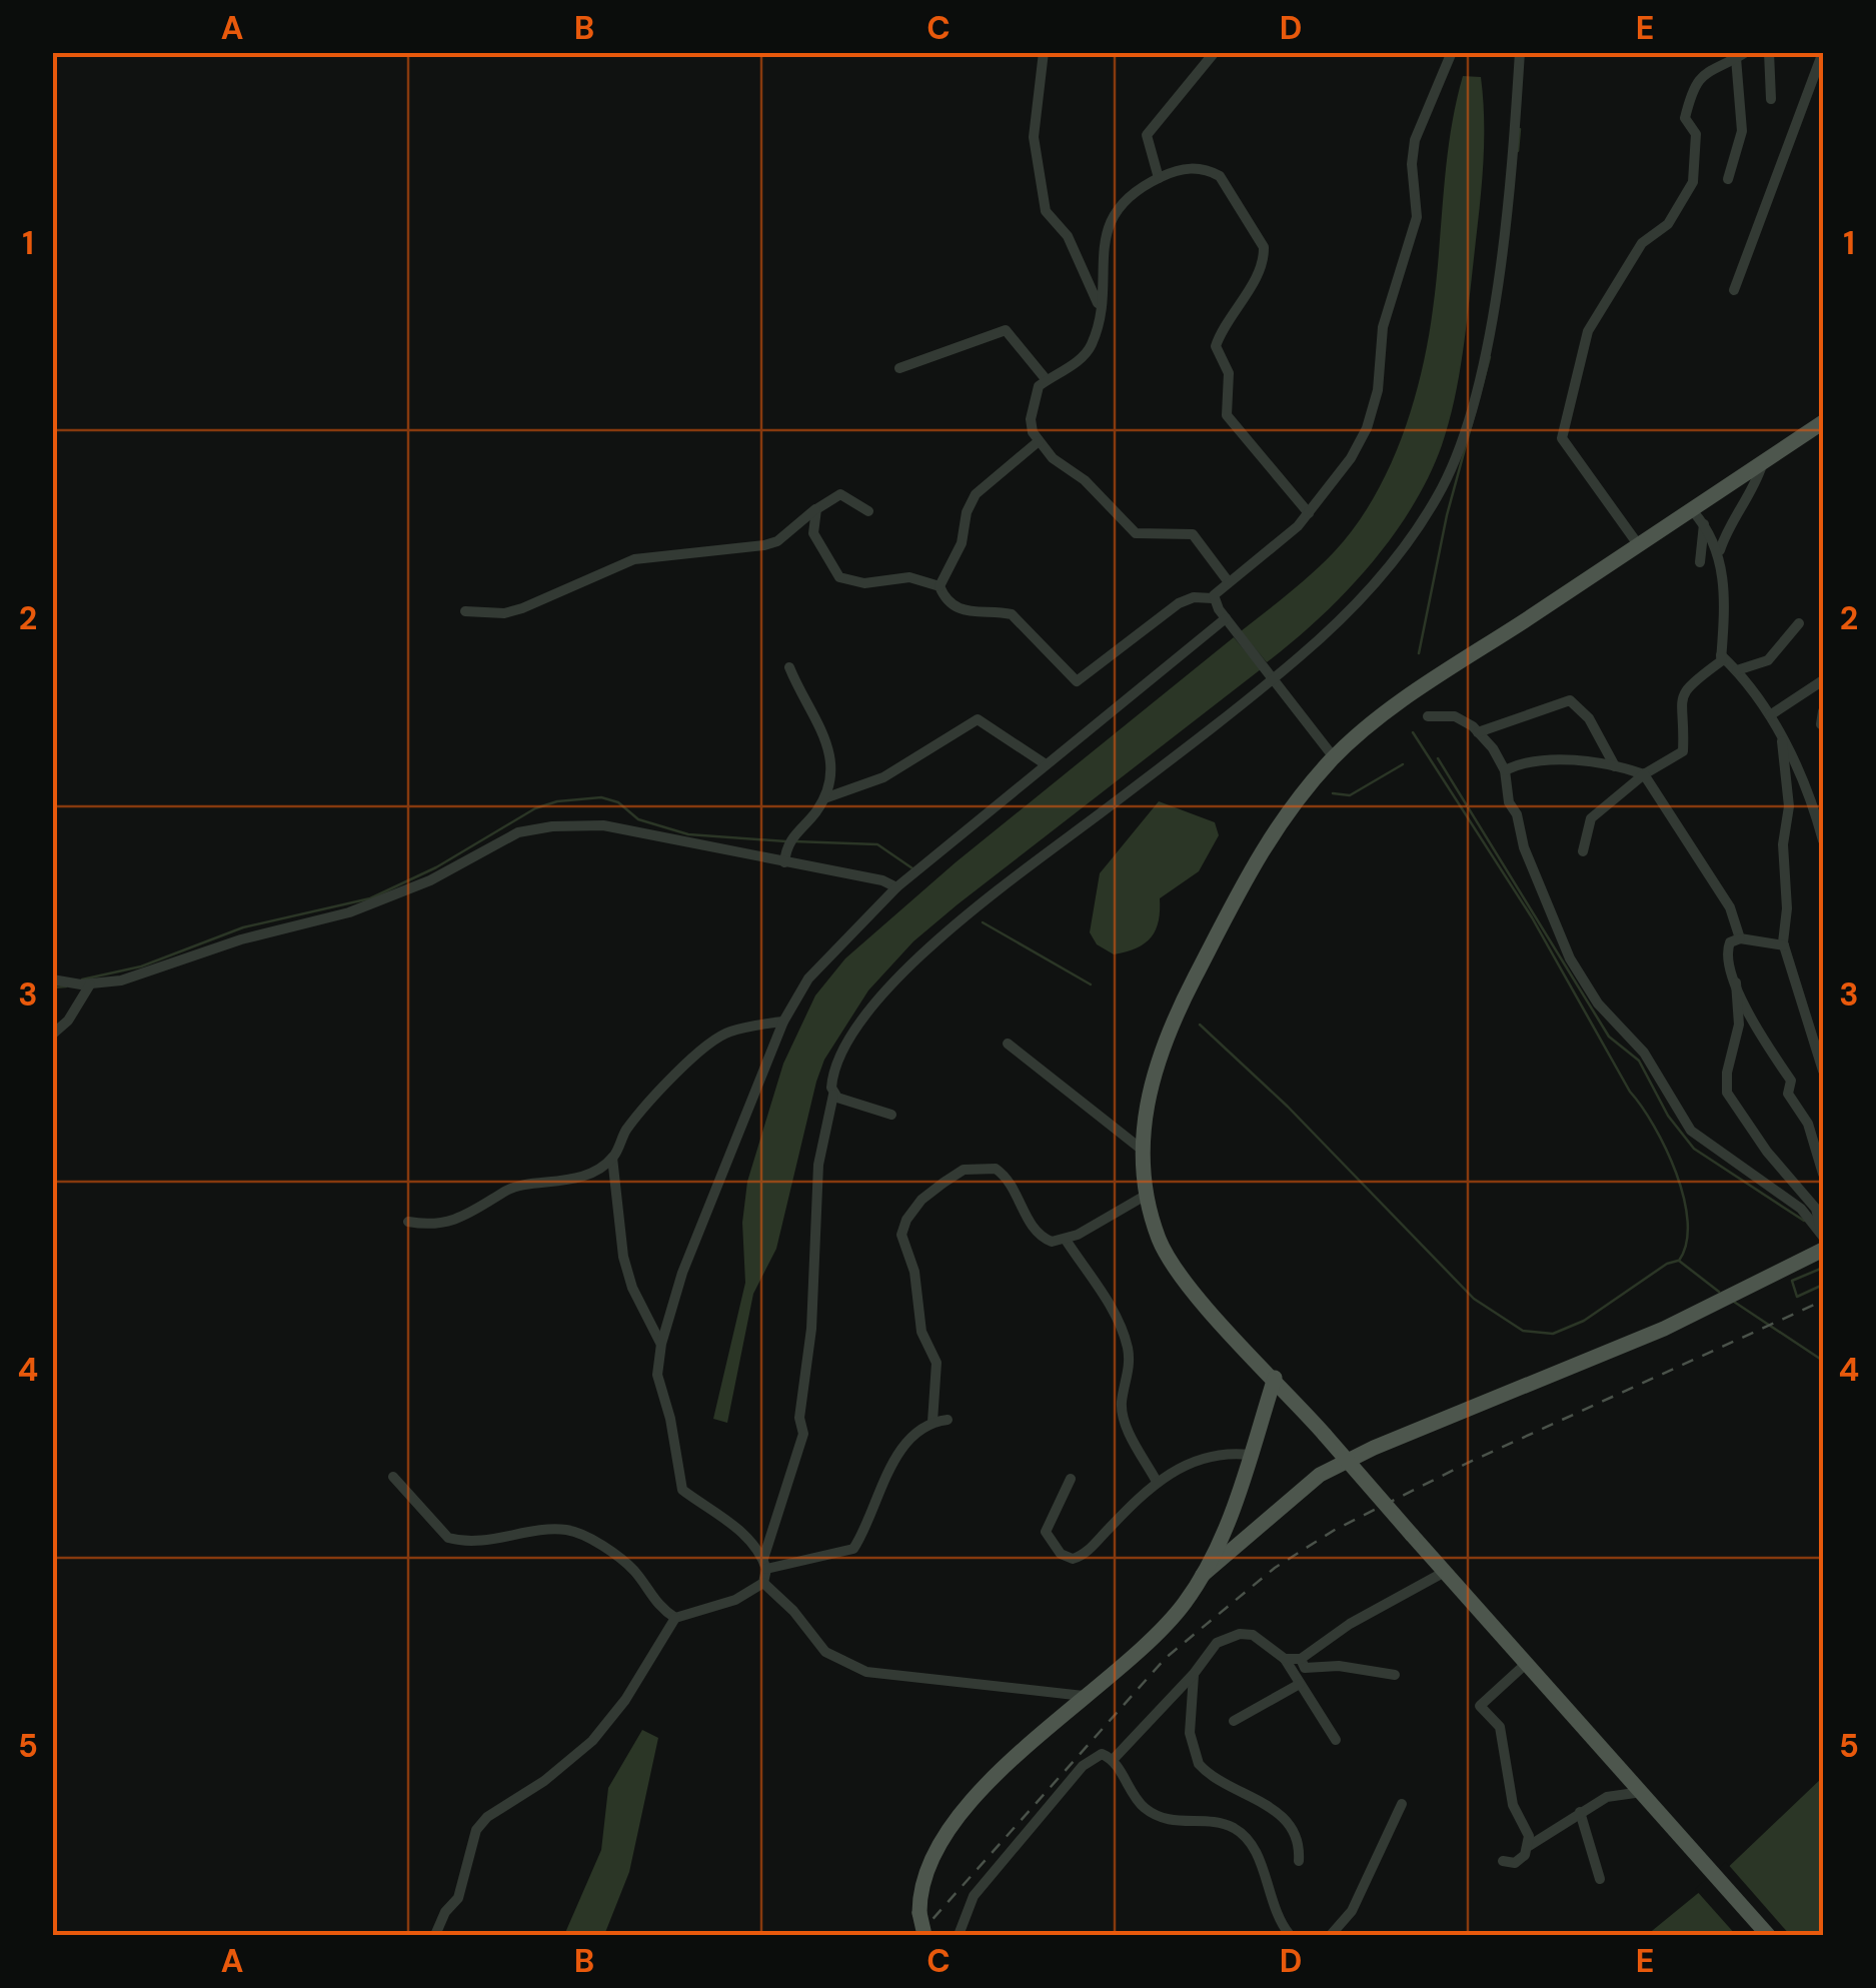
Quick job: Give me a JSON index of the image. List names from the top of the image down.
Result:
{
  "grid": {
    "columns": [
      "A",
      "B",
      "C",
      "D",
      "E"
    ],
    "rows": [
      "1",
      "2",
      "3",
      "4",
      "5"
    ]
  }
}
